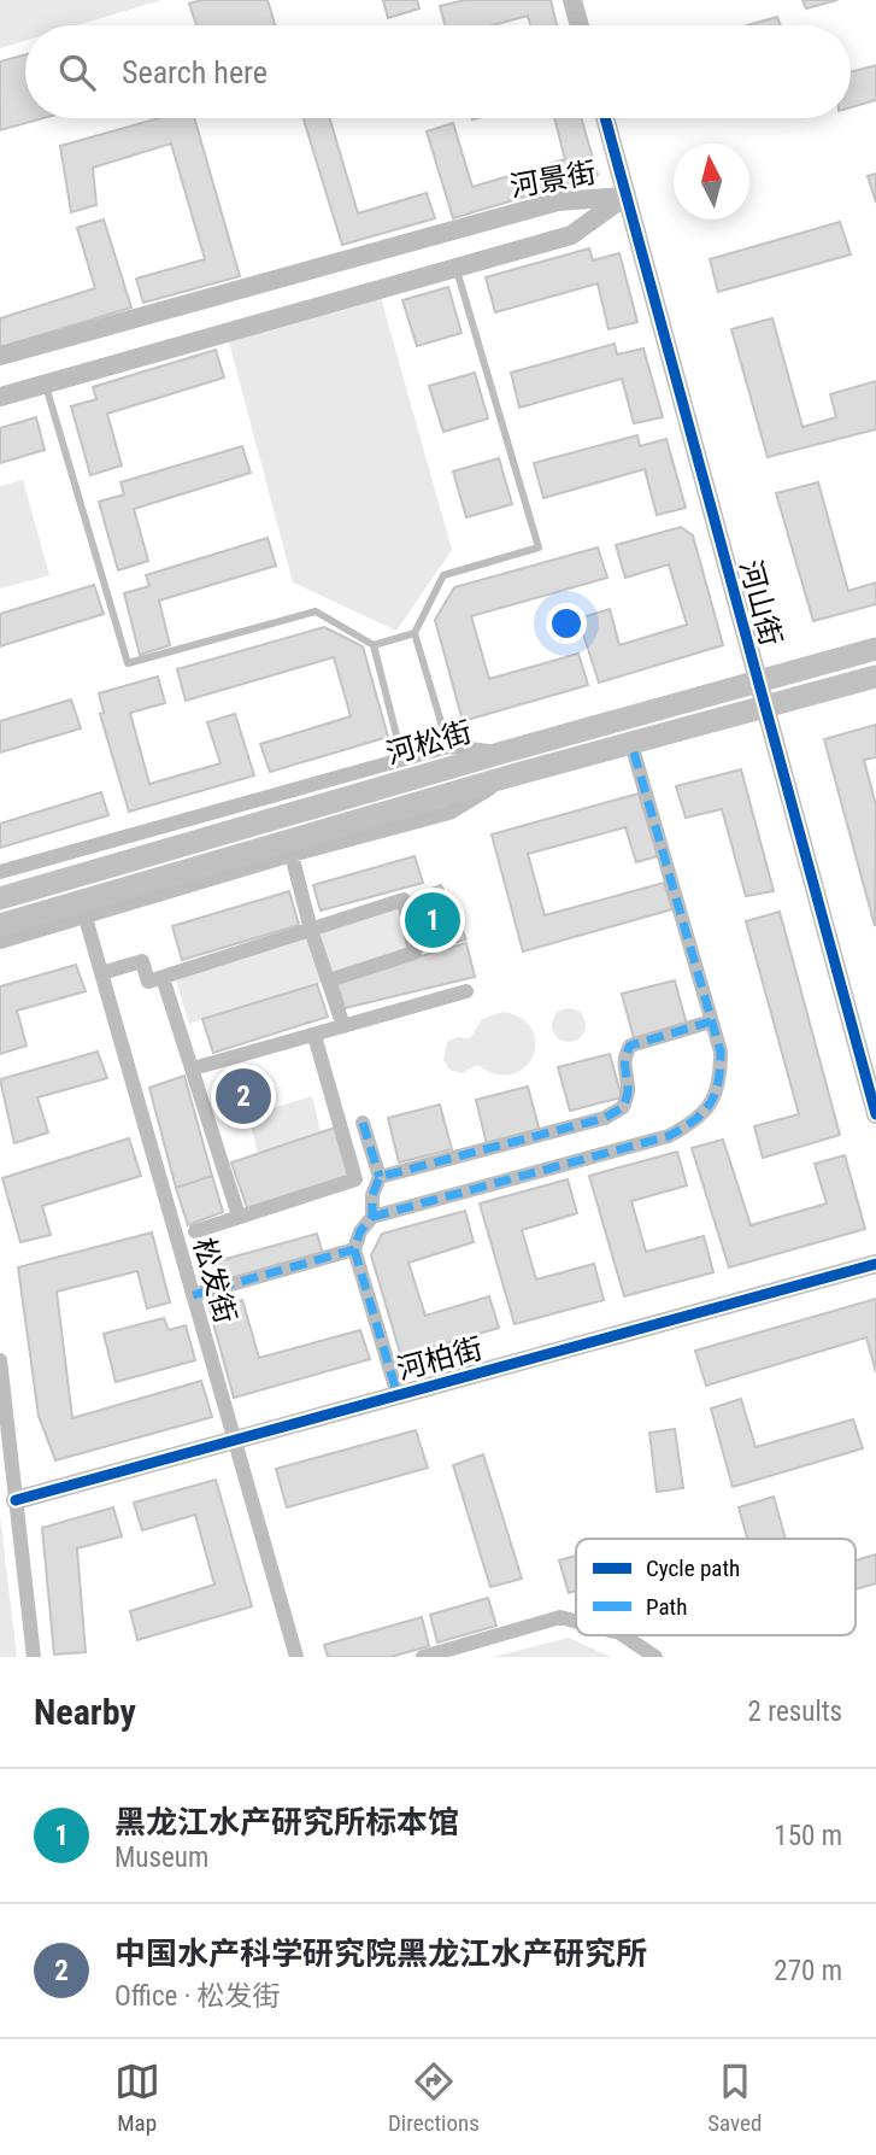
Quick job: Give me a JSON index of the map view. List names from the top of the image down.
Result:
{
  "streets": {
    "main road": ["河松街"],
    "street": [
      "河景街",
      "河山街",
      "松发街",
      "河柏街"
    ]
  },
  "crossings": [
    ["河景街", "河山街"],
    ["河山街", "河松街"],
    ["松发街", "河柏街"]
  ],
  "legend": ["Cycle path", "Path"],
  "north": "top",
  "page": {
    "search": "Search here",
    "pins": ["1", "2"],
    "heading": ["Nearby", "2 results"],
    "list": [
      {
        "mark": "1",
        "name": "黑龙江水产研究所标本馆",
        "note": "Museum",
        "value": "150 m"
      },
      {
        "mark": "2",
        "name": "中国水产科学研究院黑龙江水产研究所",
        "note": "Office · 松发街",
        "value": "270 m"
      }
    ],
    "nav": ["Map", "Directions", "Saved"]
  }
}
